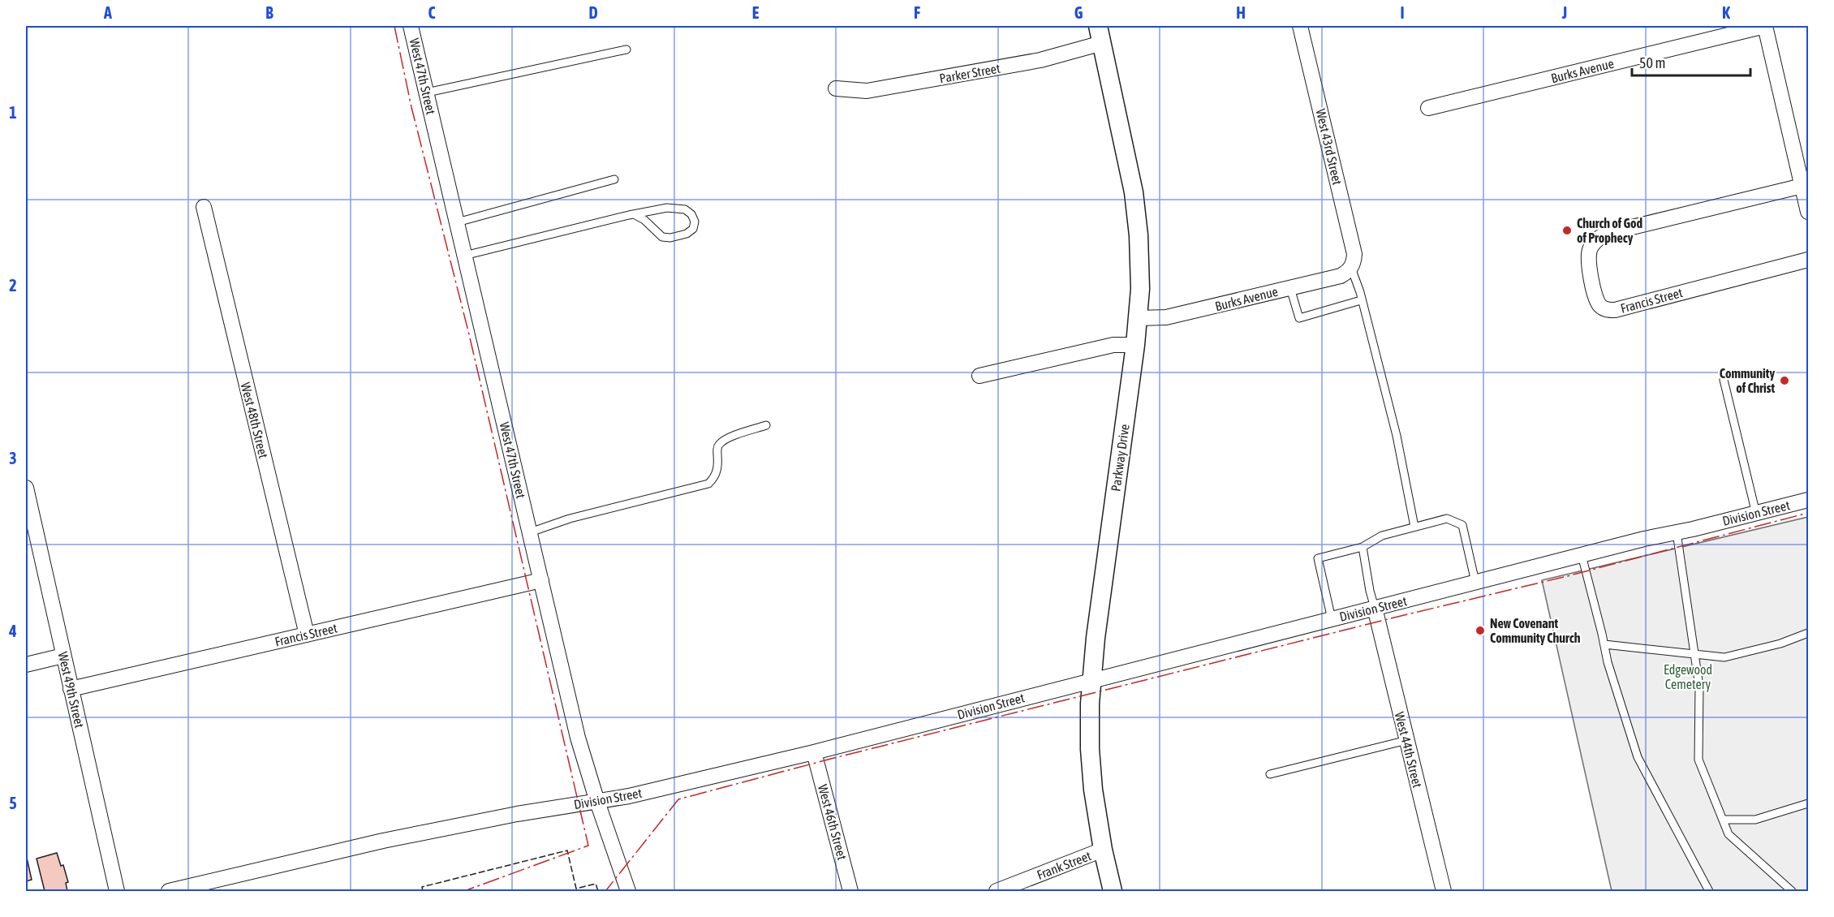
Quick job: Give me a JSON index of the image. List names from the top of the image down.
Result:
{
  "streets": {
    "street": [
      "Burks Avenue",
      "Parker Street",
      "West 47th Street",
      "West 43rd Street",
      "Francis Street",
      "West 48th Street",
      "Parkway Drive",
      "Division Street",
      "West 49th Street",
      "West 44th Street",
      "West 46th Street",
      "Frank Street"
    ]
  },
  "crossings": [
    ["Burks Avenue", "West 43rd Street"],
    ["Burks Avenue", "Parkway Drive"],
    ["Parker Street", "Parkway Drive"],
    ["West 47th Street", "Francis Street"],
    ["West 47th Street", "Division Street"],
    ["Francis Street", "West 48th Street"],
    ["Francis Street", "West 49th Street"],
    ["Parkway Drive", "Division Street"],
    ["Parkway Drive", "Frank Street"],
    ["Division Street", "West 44th Street"],
    ["Division Street", "West 46th Street"]
  ],
  "parks": ["Edgewood Cemetery"],
  "places": ["Church of God of Prophecy", "Community of Christ", "New Covenant Community Church"],
  "scale_bar": "50 m",
  "grid": {
    "columns": [
      "A",
      "B",
      "C",
      "D",
      "E",
      "F",
      "G",
      "H",
      "I",
      "J",
      "K"
    ],
    "rows": [
      "1",
      "2",
      "3",
      "4",
      "5"
    ]
  }
}
